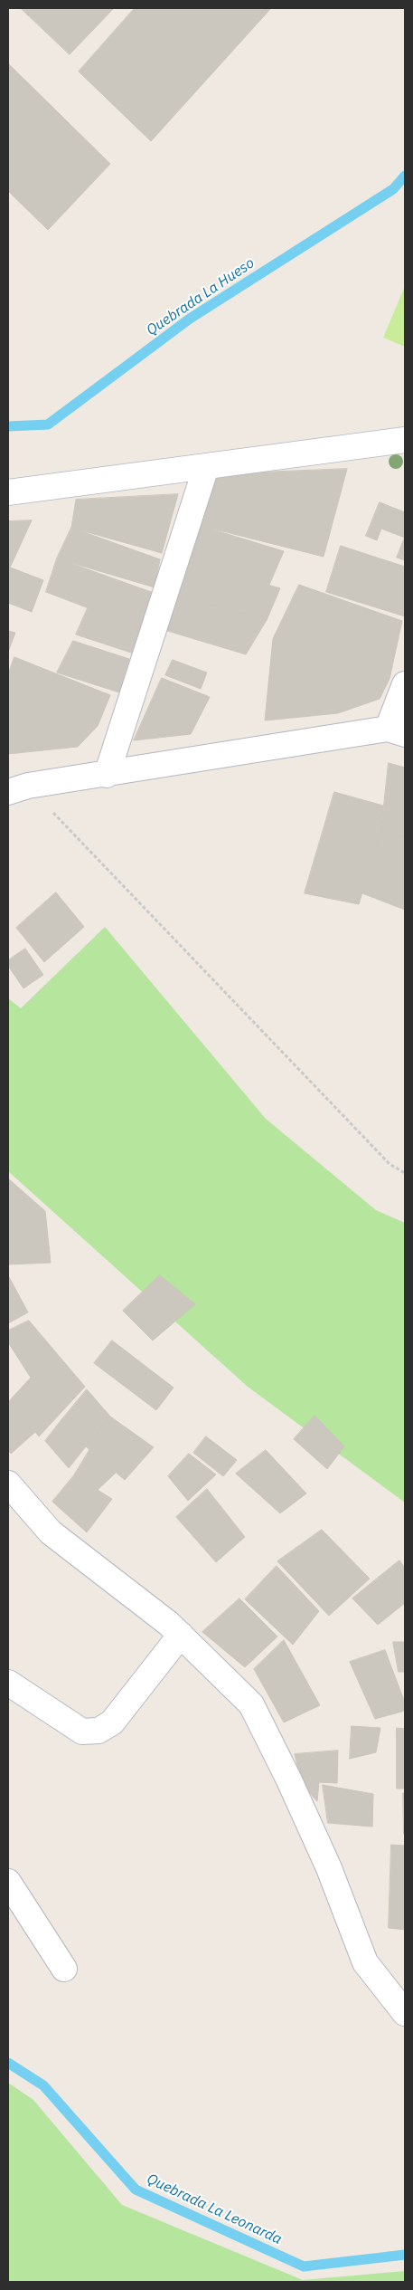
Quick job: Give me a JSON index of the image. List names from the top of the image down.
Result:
{
  "water": ["Quebrada La Hueso", "Quebrada La Leonarda"]
}
